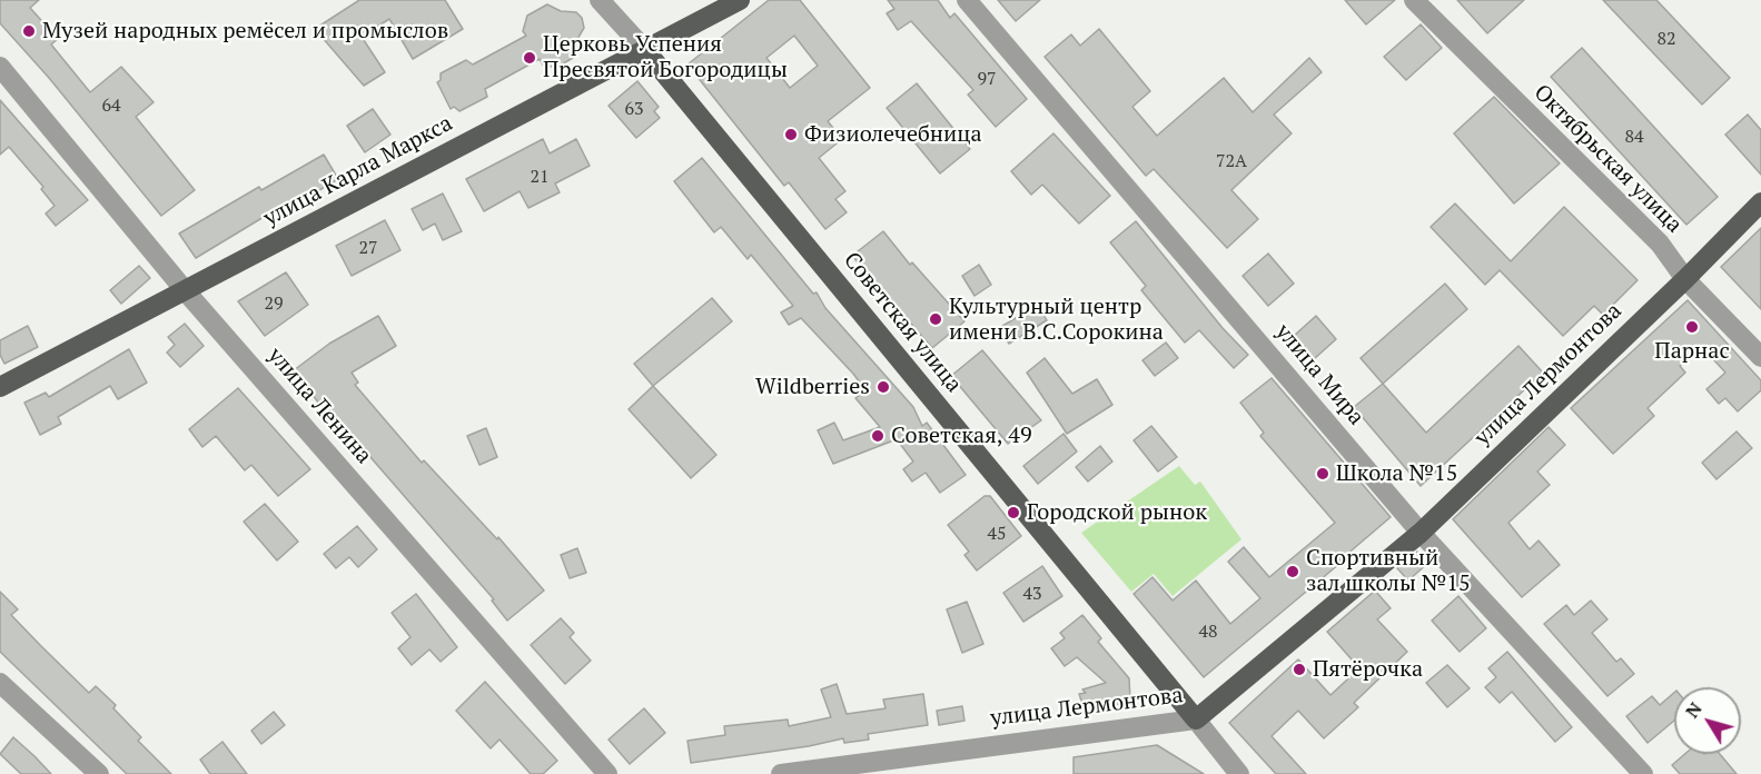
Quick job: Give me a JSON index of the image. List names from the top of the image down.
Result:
{
  "streets": {
    "main road": ["улица Карла Маркса", "Советская улица", "улица Лермонтова"],
    "street": ["Октябрьская улица", "улица Мира", "улица Ленина"]
  },
  "crossings": [
    ["Октябрьская улица", "улица Лермонтова"],
    ["улица Карла Маркса", "Советская улица"],
    ["улица Карла Маркса", "улица Ленина"],
    ["Советская улица", "улица Лермонтова"],
    ["улица Мира", "улица Лермонтова"]
  ],
  "places": [
    "Музей народных ремёсел и промыслов",
    "Церковь Успения Пресвятой Богородицы",
    "Физиолечебница",
    "Культурный центр имени В.С.Сорокина",
    "Парнас",
    "Wildberries",
    "Советская, 49",
    "Школа №15",
    "Городской рынок",
    "Спортивный зал школы №15",
    "Пятёрочка"
  ],
  "house_numbers": [
    "82",
    "97",
    "64",
    "63",
    "84",
    "72А",
    "21",
    "27",
    "29",
    "45",
    "43",
    "48"
  ],
  "north": "top left"
}
